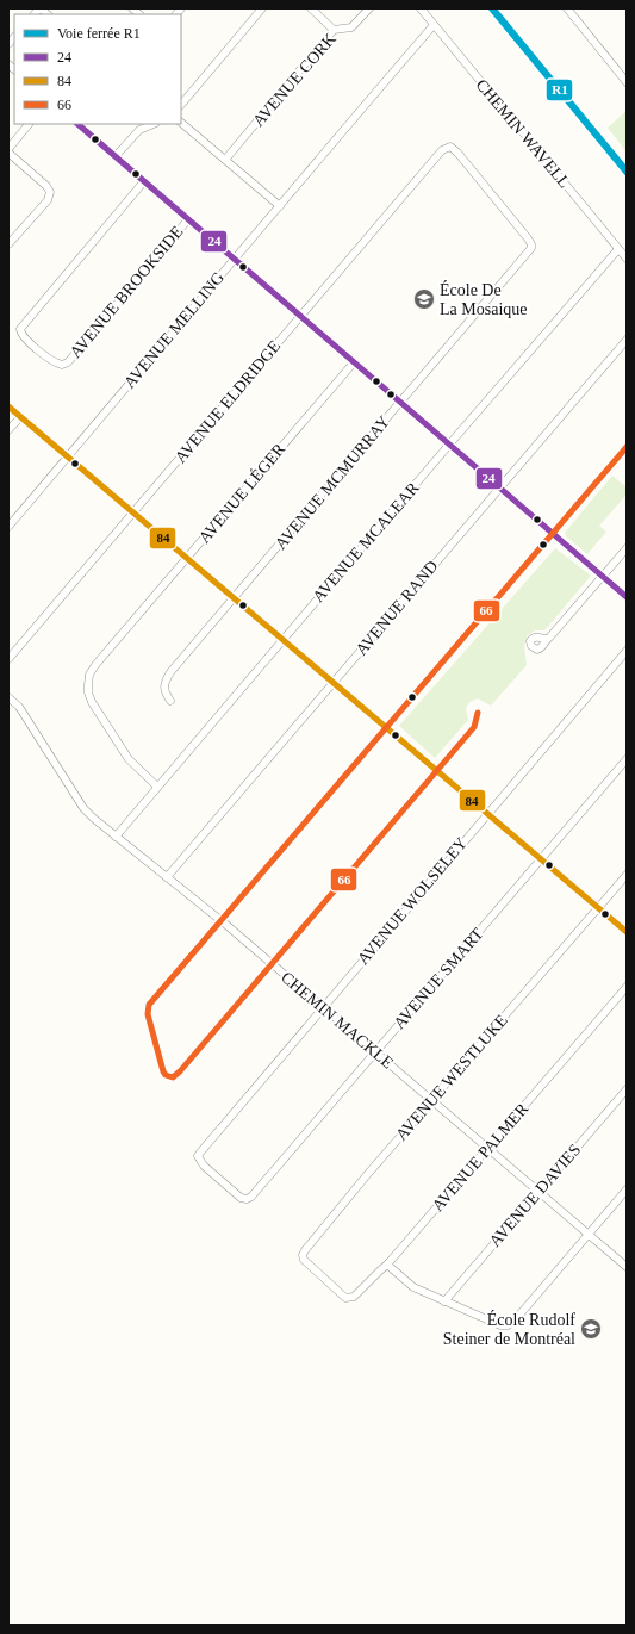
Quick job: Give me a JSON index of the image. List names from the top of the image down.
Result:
{
  "streets": {
    "street": [
      "AVENUE CORK",
      "CHEMIN WAVELL",
      "AVENUE BROOKSIDE",
      "AVENUE MELLING",
      "AVENUE ELDRIDGE",
      "AVENUE MCMURRAY",
      "AVENUE LÉGER",
      "AVENUE MCALEAR",
      "AVENUE RAND",
      "AVENUE WOLSELEY",
      "AVENUE SMART",
      "CHEMIN MACKLE",
      "AVENUE WESTLUKE",
      "AVENUE PALMER",
      "AVENUE DAVIES"
    ]
  },
  "crossings": [
    ["CHEMIN WAVELL", "AVENUE MELLING"],
    ["CHEMIN WAVELL", "AVENUE MCALEAR"],
    ["AVENUE ELDRIDGE", "AVENUE MCMURRAY"],
    ["AVENUE LÉGER", "AVENUE MCALEAR"],
    ["AVENUE MCALEAR", "CHEMIN MACKLE"],
    ["AVENUE RAND", "CHEMIN MACKLE"],
    ["AVENUE WOLSELEY", "AVENUE SMART"],
    ["AVENUE WOLSELEY", "CHEMIN MACKLE"],
    ["AVENUE SMART", "CHEMIN MACKLE"],
    ["CHEMIN MACKLE", "AVENUE WESTLUKE"],
    ["CHEMIN MACKLE", "AVENUE PALMER"],
    ["CHEMIN MACKLE", "AVENUE DAVIES"],
    ["AVENUE WESTLUKE", "AVENUE PALMER"]
  ],
  "places": {
    "school or university": ["École De La Mosaique", "École Rudolf Steiner de Montréal"]
  },
  "lines": [
    "rail line R1",
    "transit line 24",
    "transit line 84",
    "transit line 66"
  ],
  "legend": [
    "Voie ferrée R1",
    "24",
    "84",
    "66"
  ]
}
